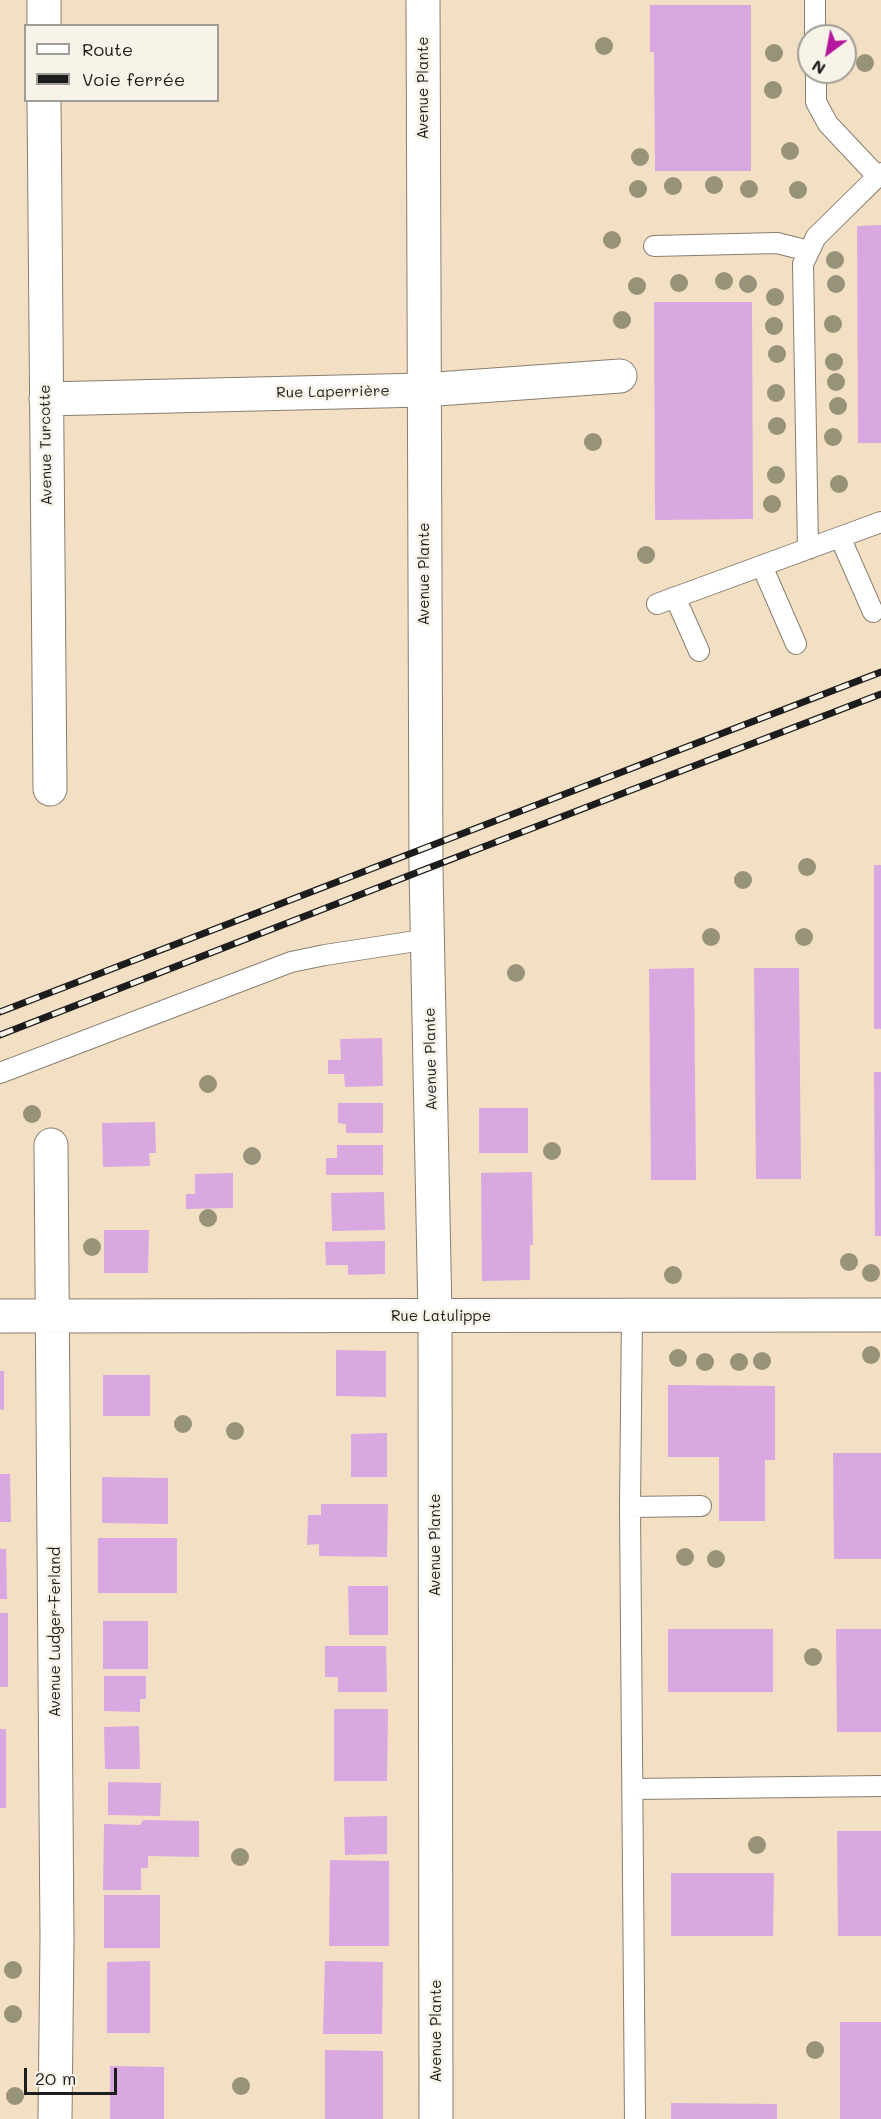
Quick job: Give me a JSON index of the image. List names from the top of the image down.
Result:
{
  "streets": {
    "street": [
      "Avenue Plante",
      "Rue Laperrière",
      "Avenue Turcotte",
      "Rue Latulippe",
      "Avenue Ludger-Ferland"
    ]
  },
  "crossings": [
    ["Avenue Plante", "Rue Laperrière"],
    ["Avenue Plante", "Rue Latulippe"],
    ["Rue Laperrière", "Avenue Turcotte"],
    ["Rue Latulippe", "Avenue Ludger-Ferland"]
  ],
  "legend": ["Route", "Voie ferrée"],
  "scale_bar": "20 m",
  "north": "bottom left"
}
